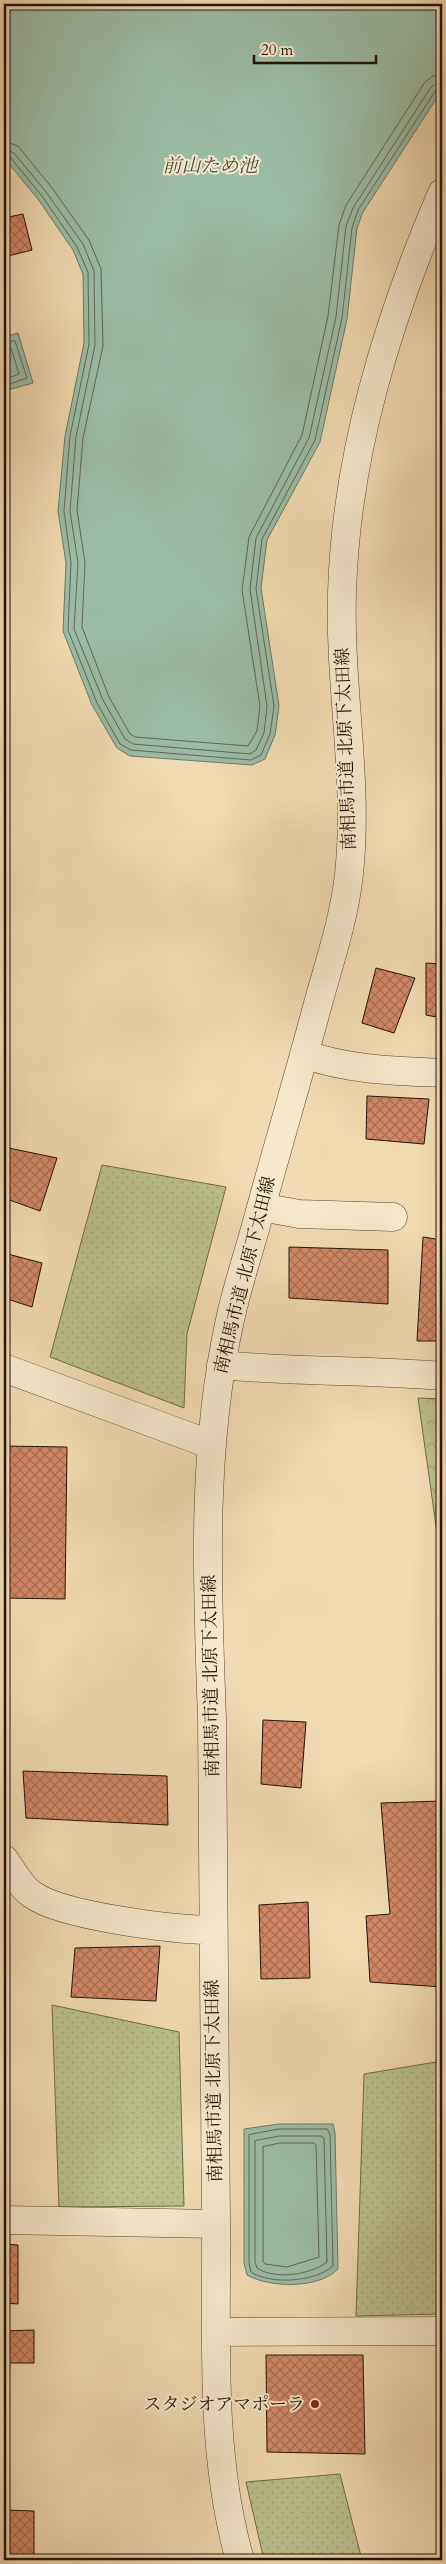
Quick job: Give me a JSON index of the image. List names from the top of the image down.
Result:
{
  "streets": {
    "street": ["南相馬市道 北原下太田線"]
  },
  "water": ["前山ため池"],
  "places": ["スタジオアマポーラ"],
  "scale_bar": "20 m"
}
